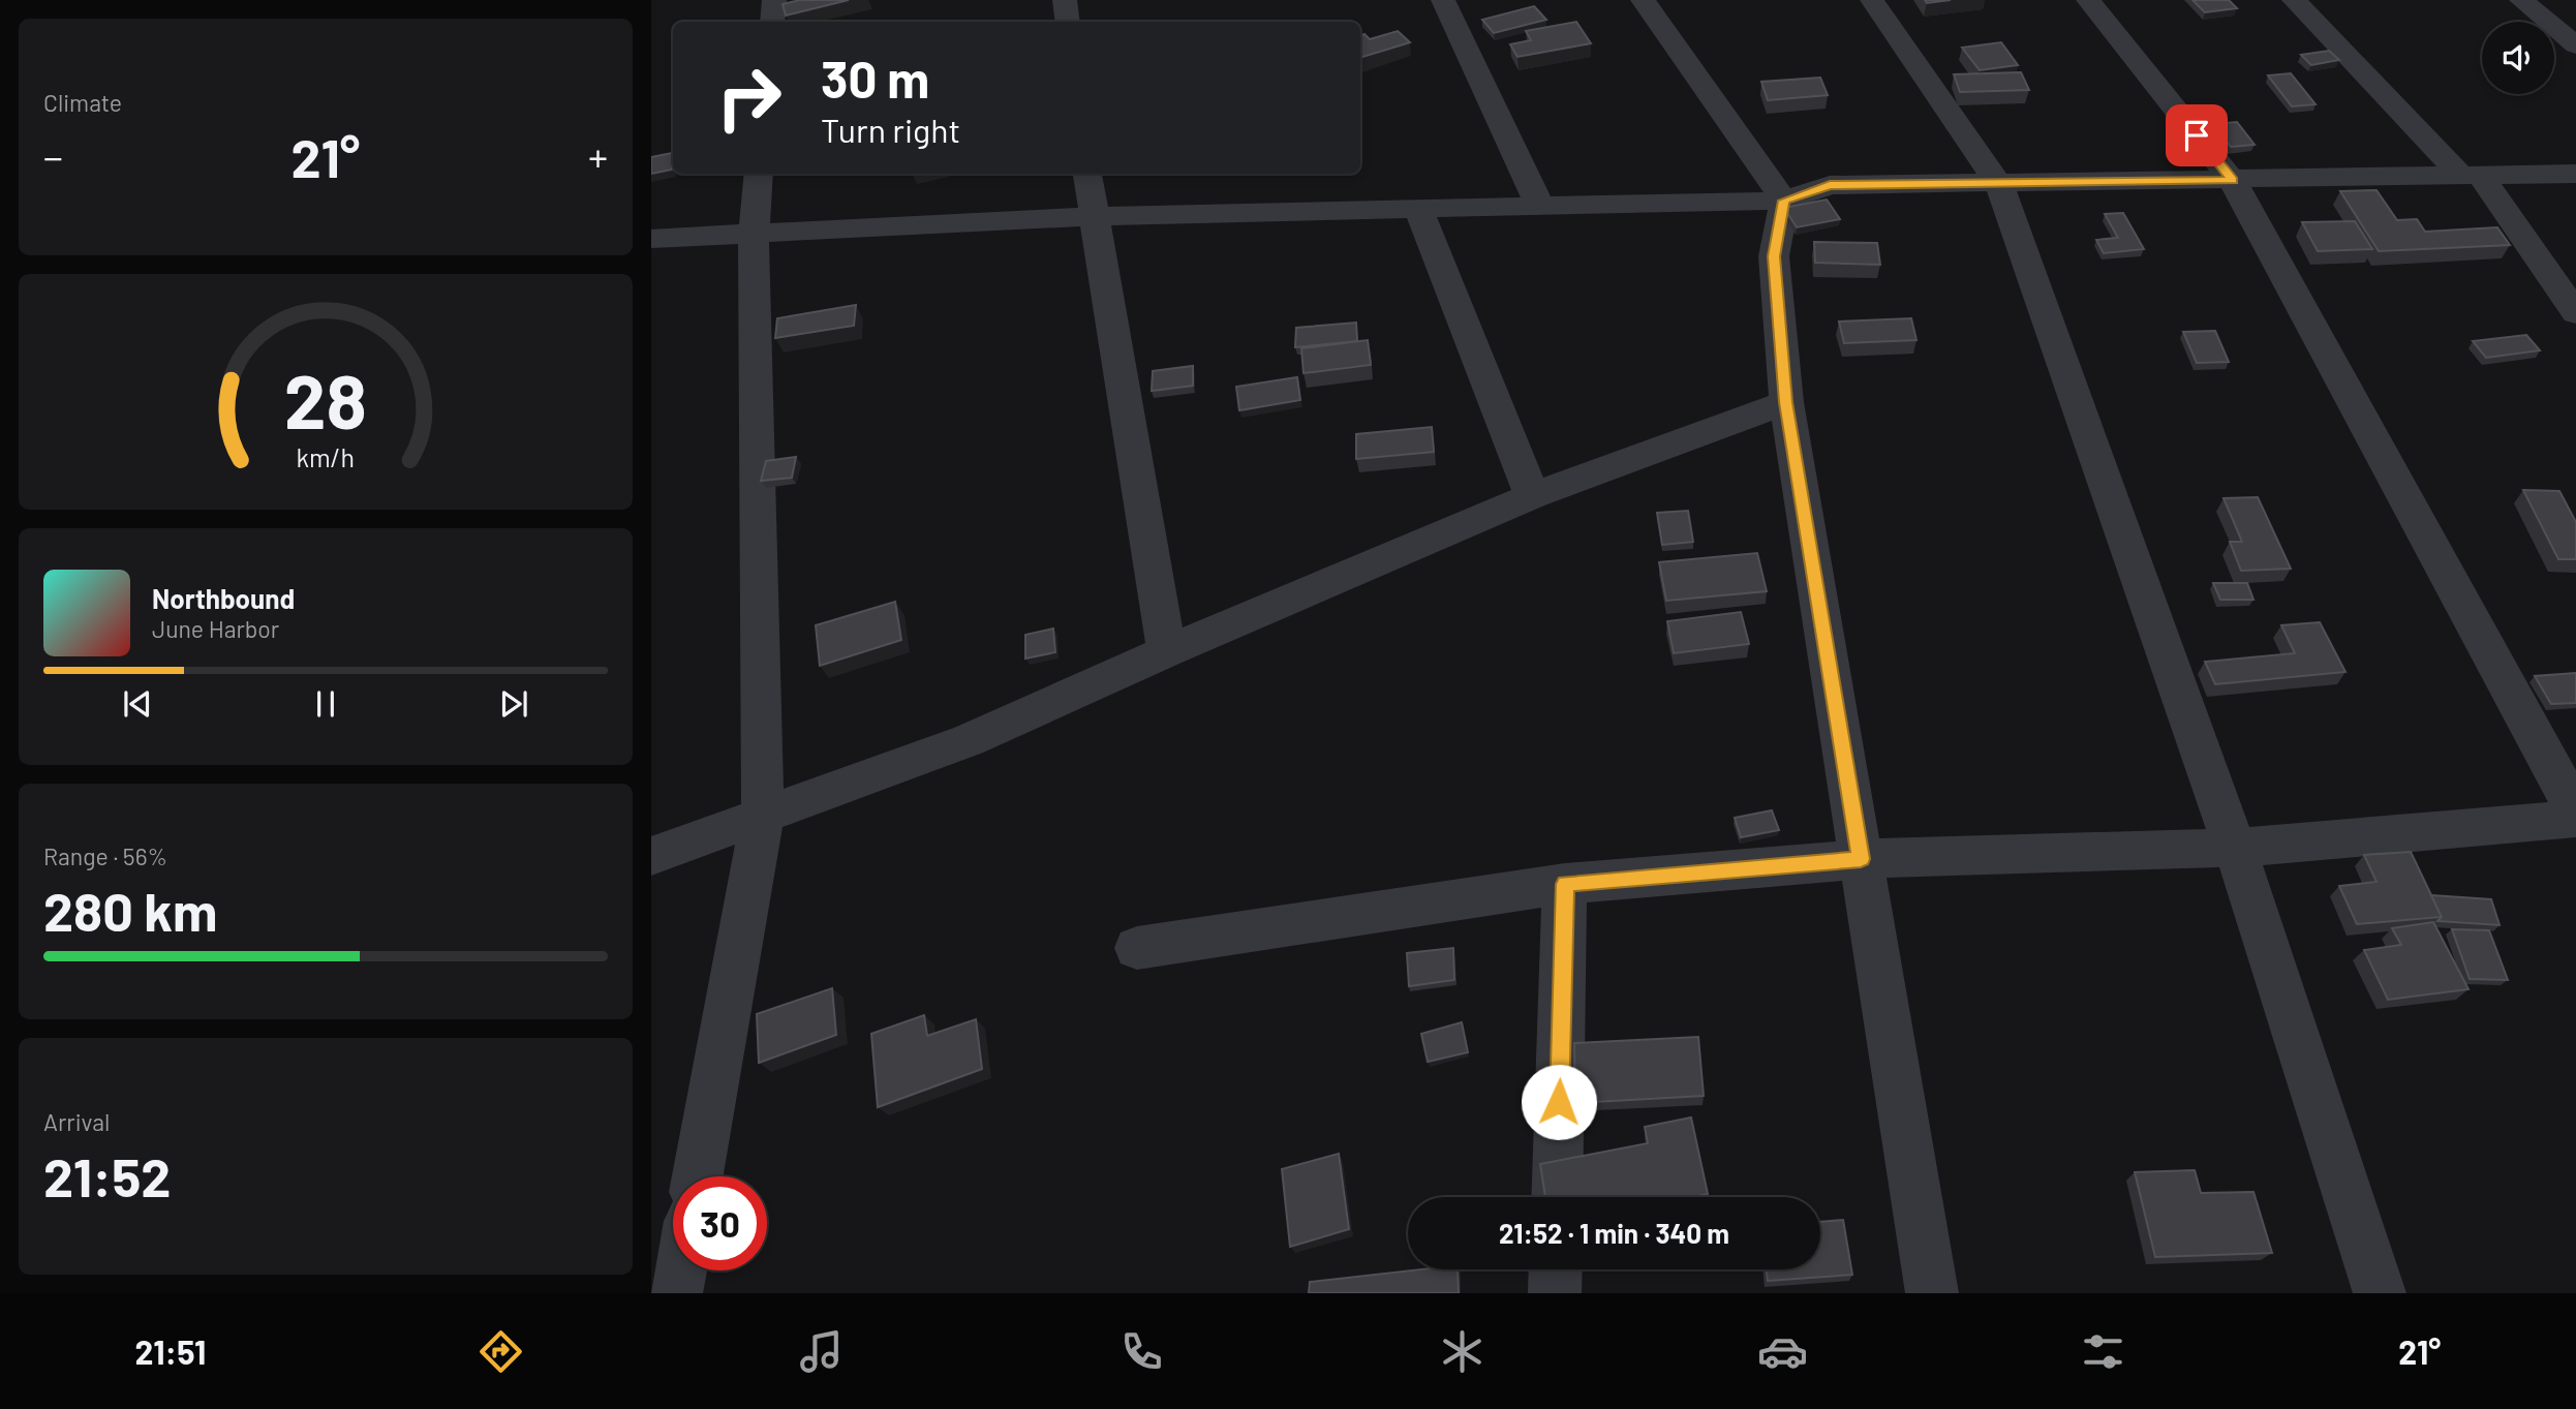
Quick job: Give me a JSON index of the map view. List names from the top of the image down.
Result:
{
  "page": {
    "tile": [
      "Climate",
      ["Range · 56%", "280 km"],
      ["Arrival", "21:52"]
    ],
    "turn": ["30 m", "Turn right"],
    "heat": ["−", "21°", "+"],
    "song": ["Northbound", "June Harbor"],
    "limit": "30",
    "trip": "21:52 · 1 min · 340 m",
    "tabs": ["21:51", "21°"],
    "gauge": ["28", "km/h"]
  }
}
